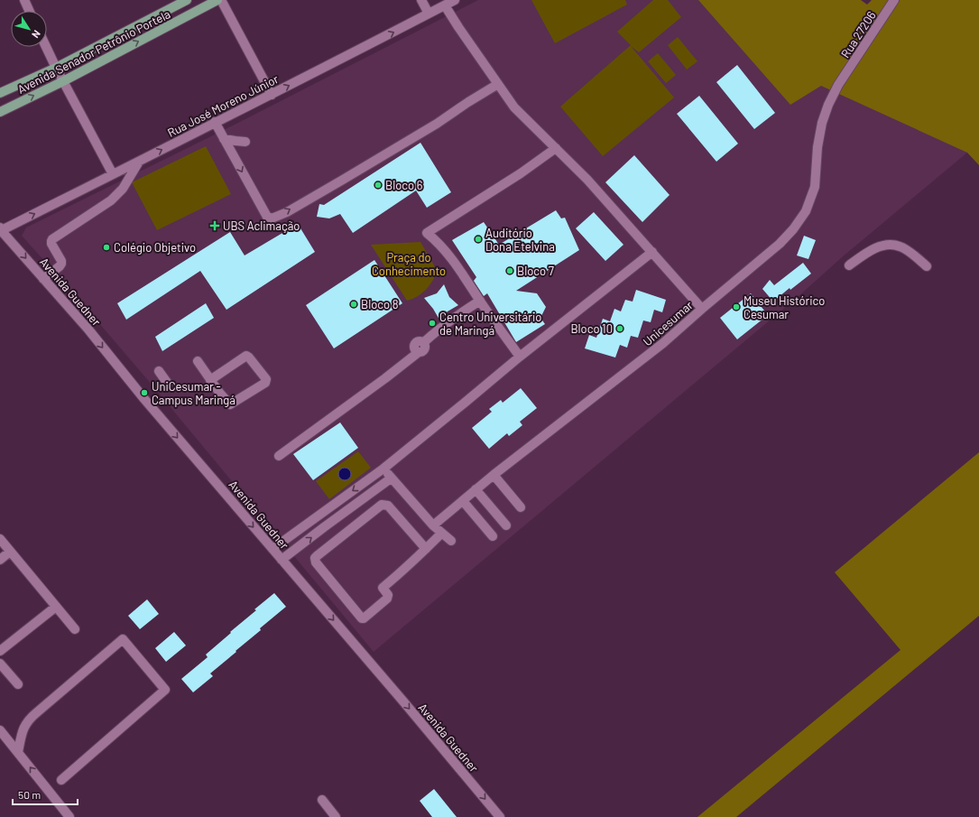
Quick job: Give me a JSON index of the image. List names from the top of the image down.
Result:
{
  "streets": {
    "main road": ["Avenida Senador Petrônio Portela"],
    "street": [
      "Rua 27206",
      "Rua José Moreno Júnior",
      "Avenida Guedner",
      "Unicesumar"
    ]
  },
  "crossings": [
    ["Rua 27206", "Unicesumar"],
    ["Rua José Moreno Júnior", "Avenida Guedner"]
  ],
  "one_way": ["Rua José Moreno Júnior", "Avenida Guedner"],
  "parks": ["Praça do Conhecimento"],
  "places": {
    "other": [
      "Bloco 6",
      "Auditório Dona Etelvina",
      "Colégio Objetivo",
      "Bloco 7",
      "Bloco 8",
      "Museu Histórico Cesumar",
      "Centro Universitário de Maringá",
      "Bloco 10",
      "UniCesumar - Campus Maringá"
    ],
    "health": ["UBS Aclimação"]
  },
  "scale_bar": "50 m",
  "north": "bottom right"
}
